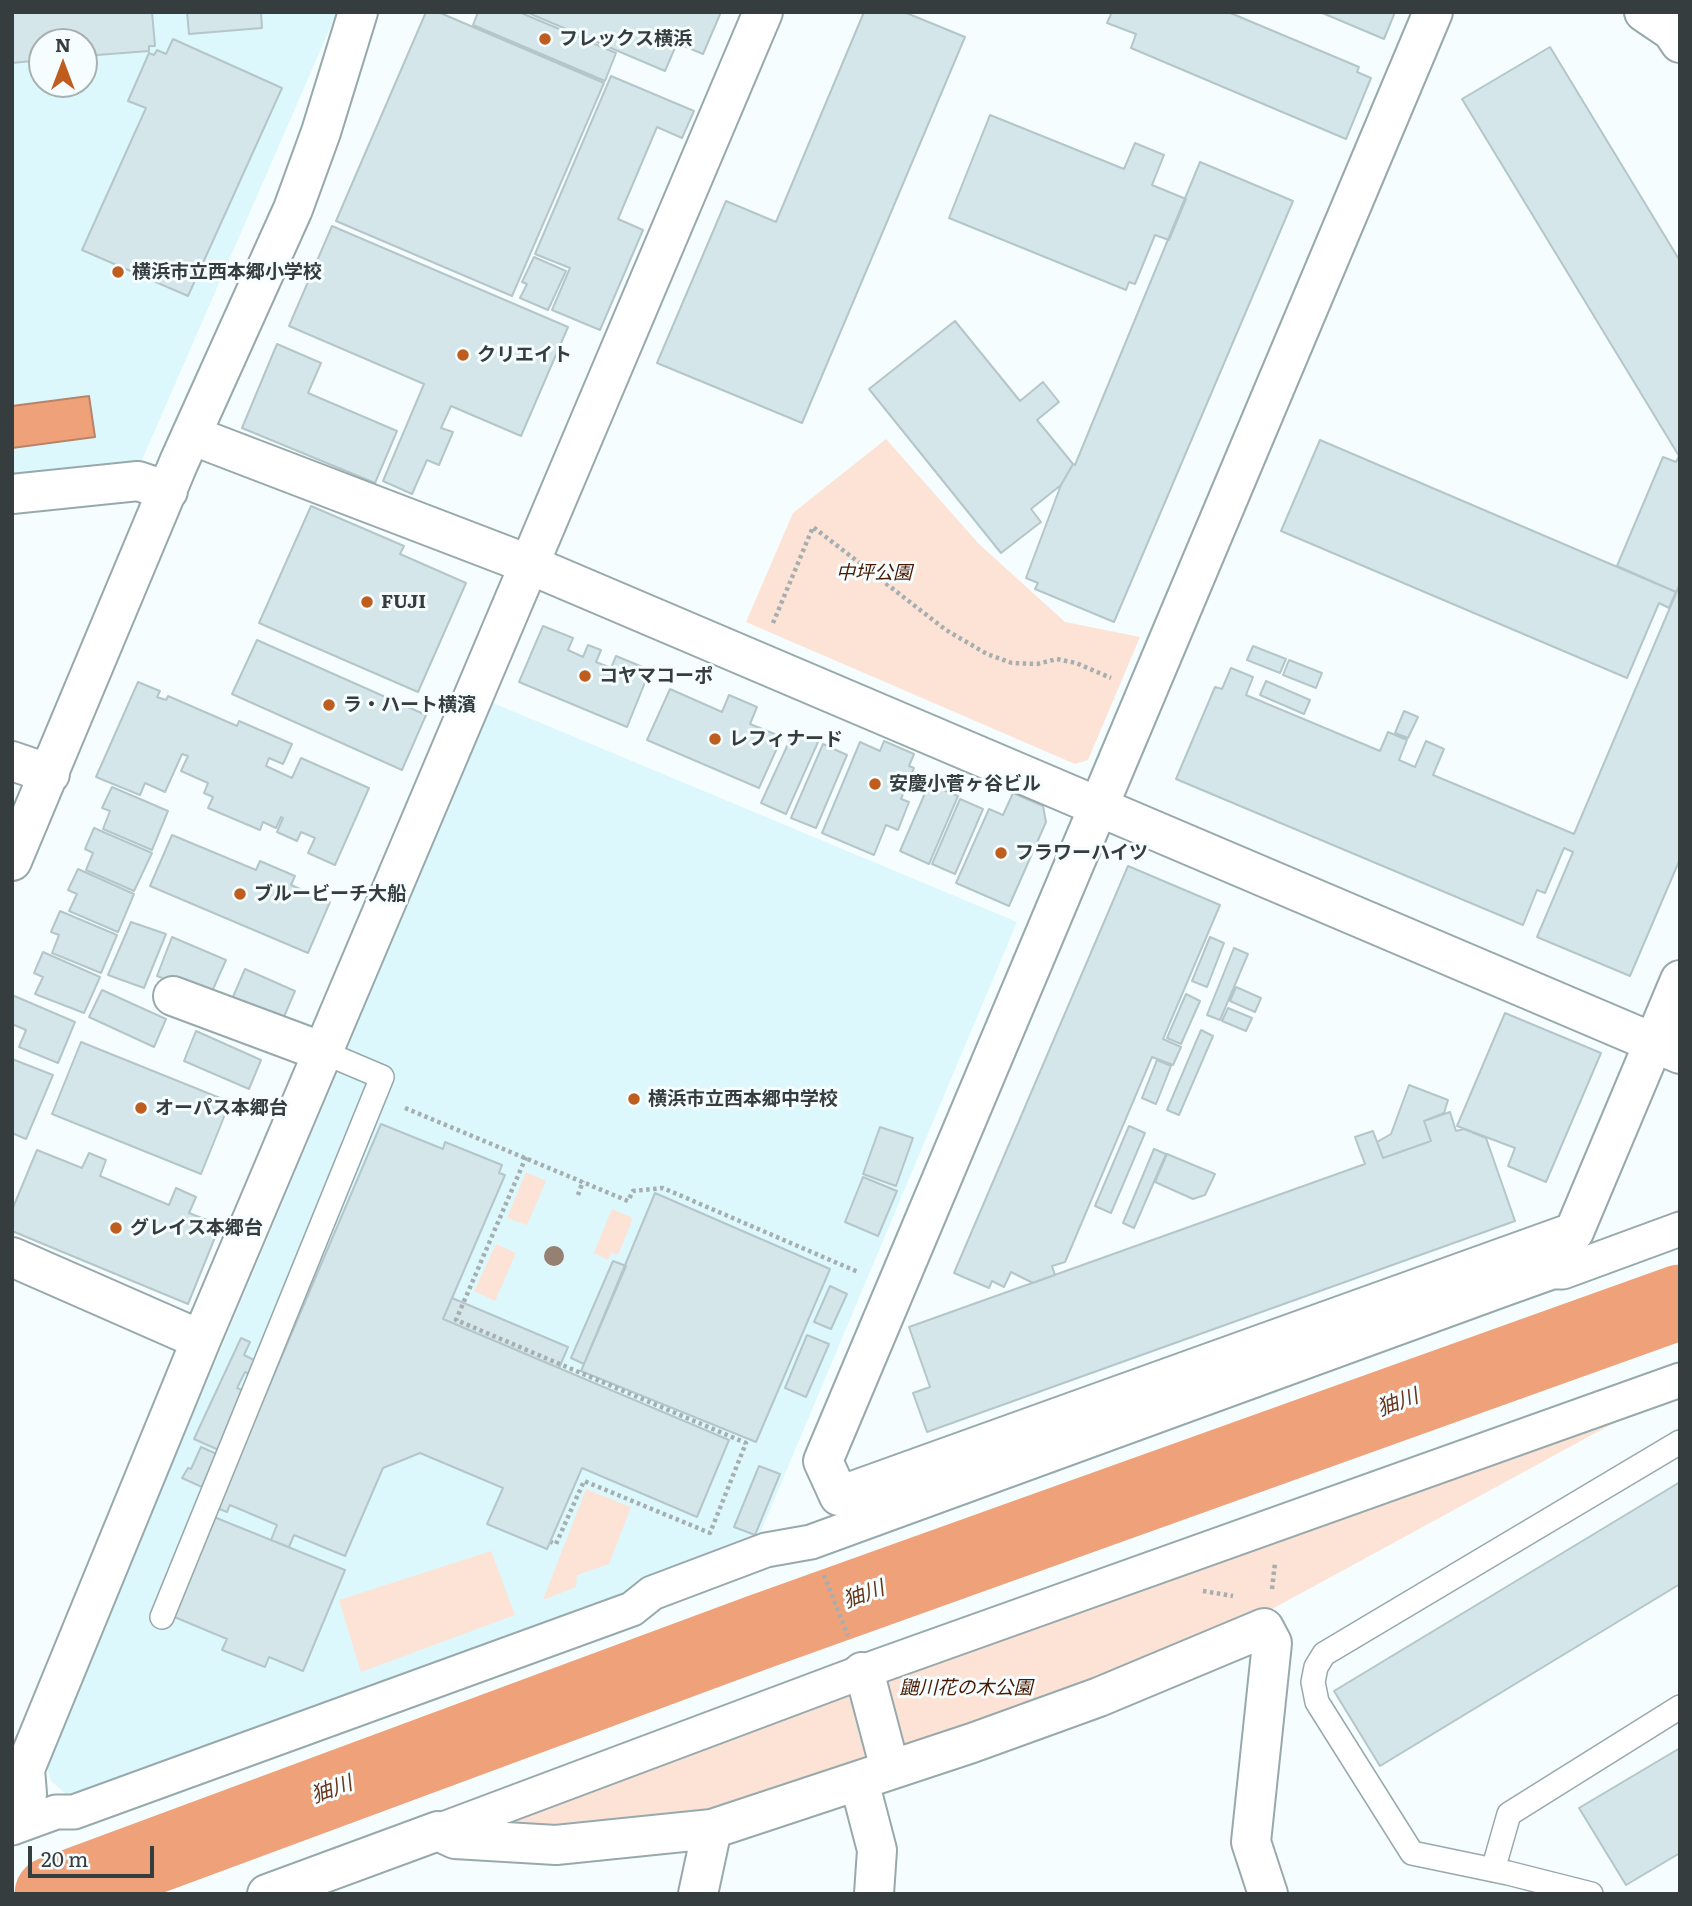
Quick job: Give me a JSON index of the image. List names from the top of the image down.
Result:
{
  "water": ["㹨川"],
  "parks": ["中坪公園", "鼬川花の木公園"],
  "places": [
    "フレックス横浜",
    "横浜市立西本郷小学校",
    "クリエイト",
    "FUJI",
    "コヤマコーポ",
    "ラ・ハート横濱",
    "レフィナード",
    "安慶小菅ヶ谷ビル",
    "フラワーハイツ",
    "ブルービーチ大船",
    "横浜市立西本郷中学校",
    "オーパス本郷台",
    "グレイス本郷台"
  ],
  "scale_bar": "20 m",
  "north": "top"
}
